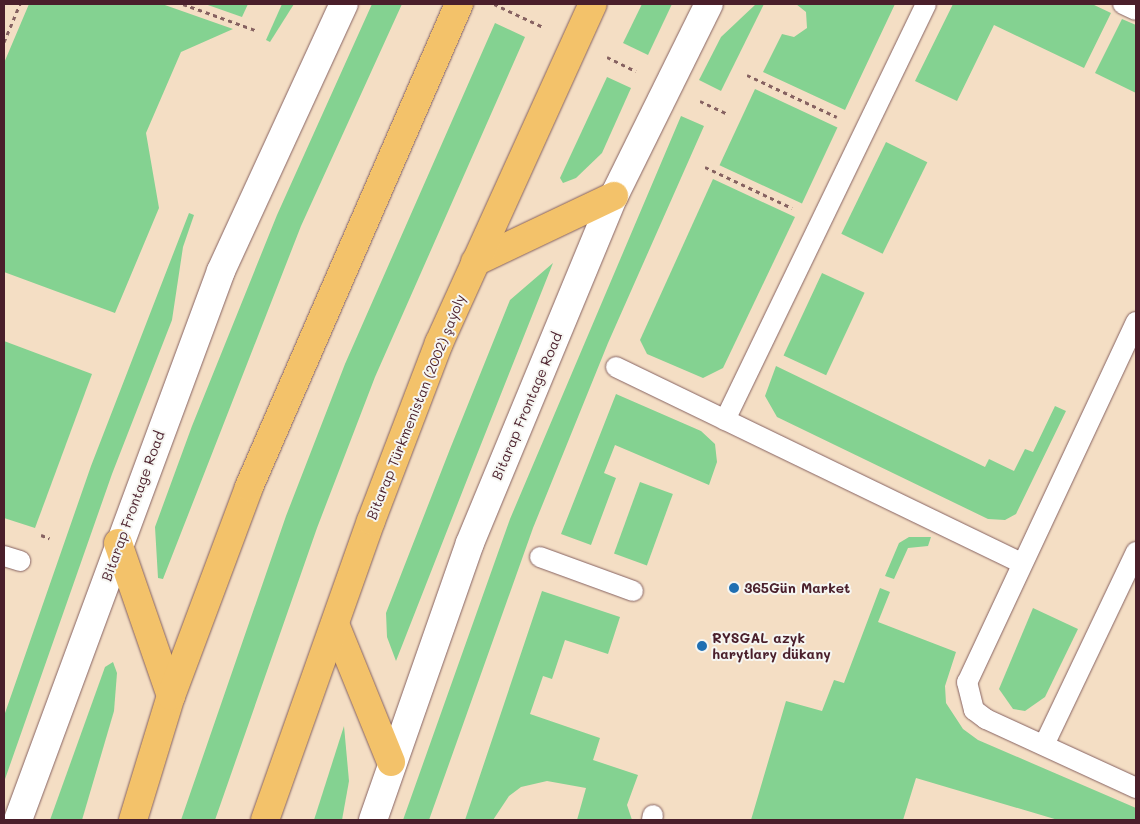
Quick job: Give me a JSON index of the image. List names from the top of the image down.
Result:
{
  "streets": {
    "main road": ["Bitarap Türkmenistan (2002) şaýoly"],
    "street": ["Bitarap Frontage Road"]
  },
  "places": ["365Gün Market", "RYSGAL azyk harytlary dükany"]
}
